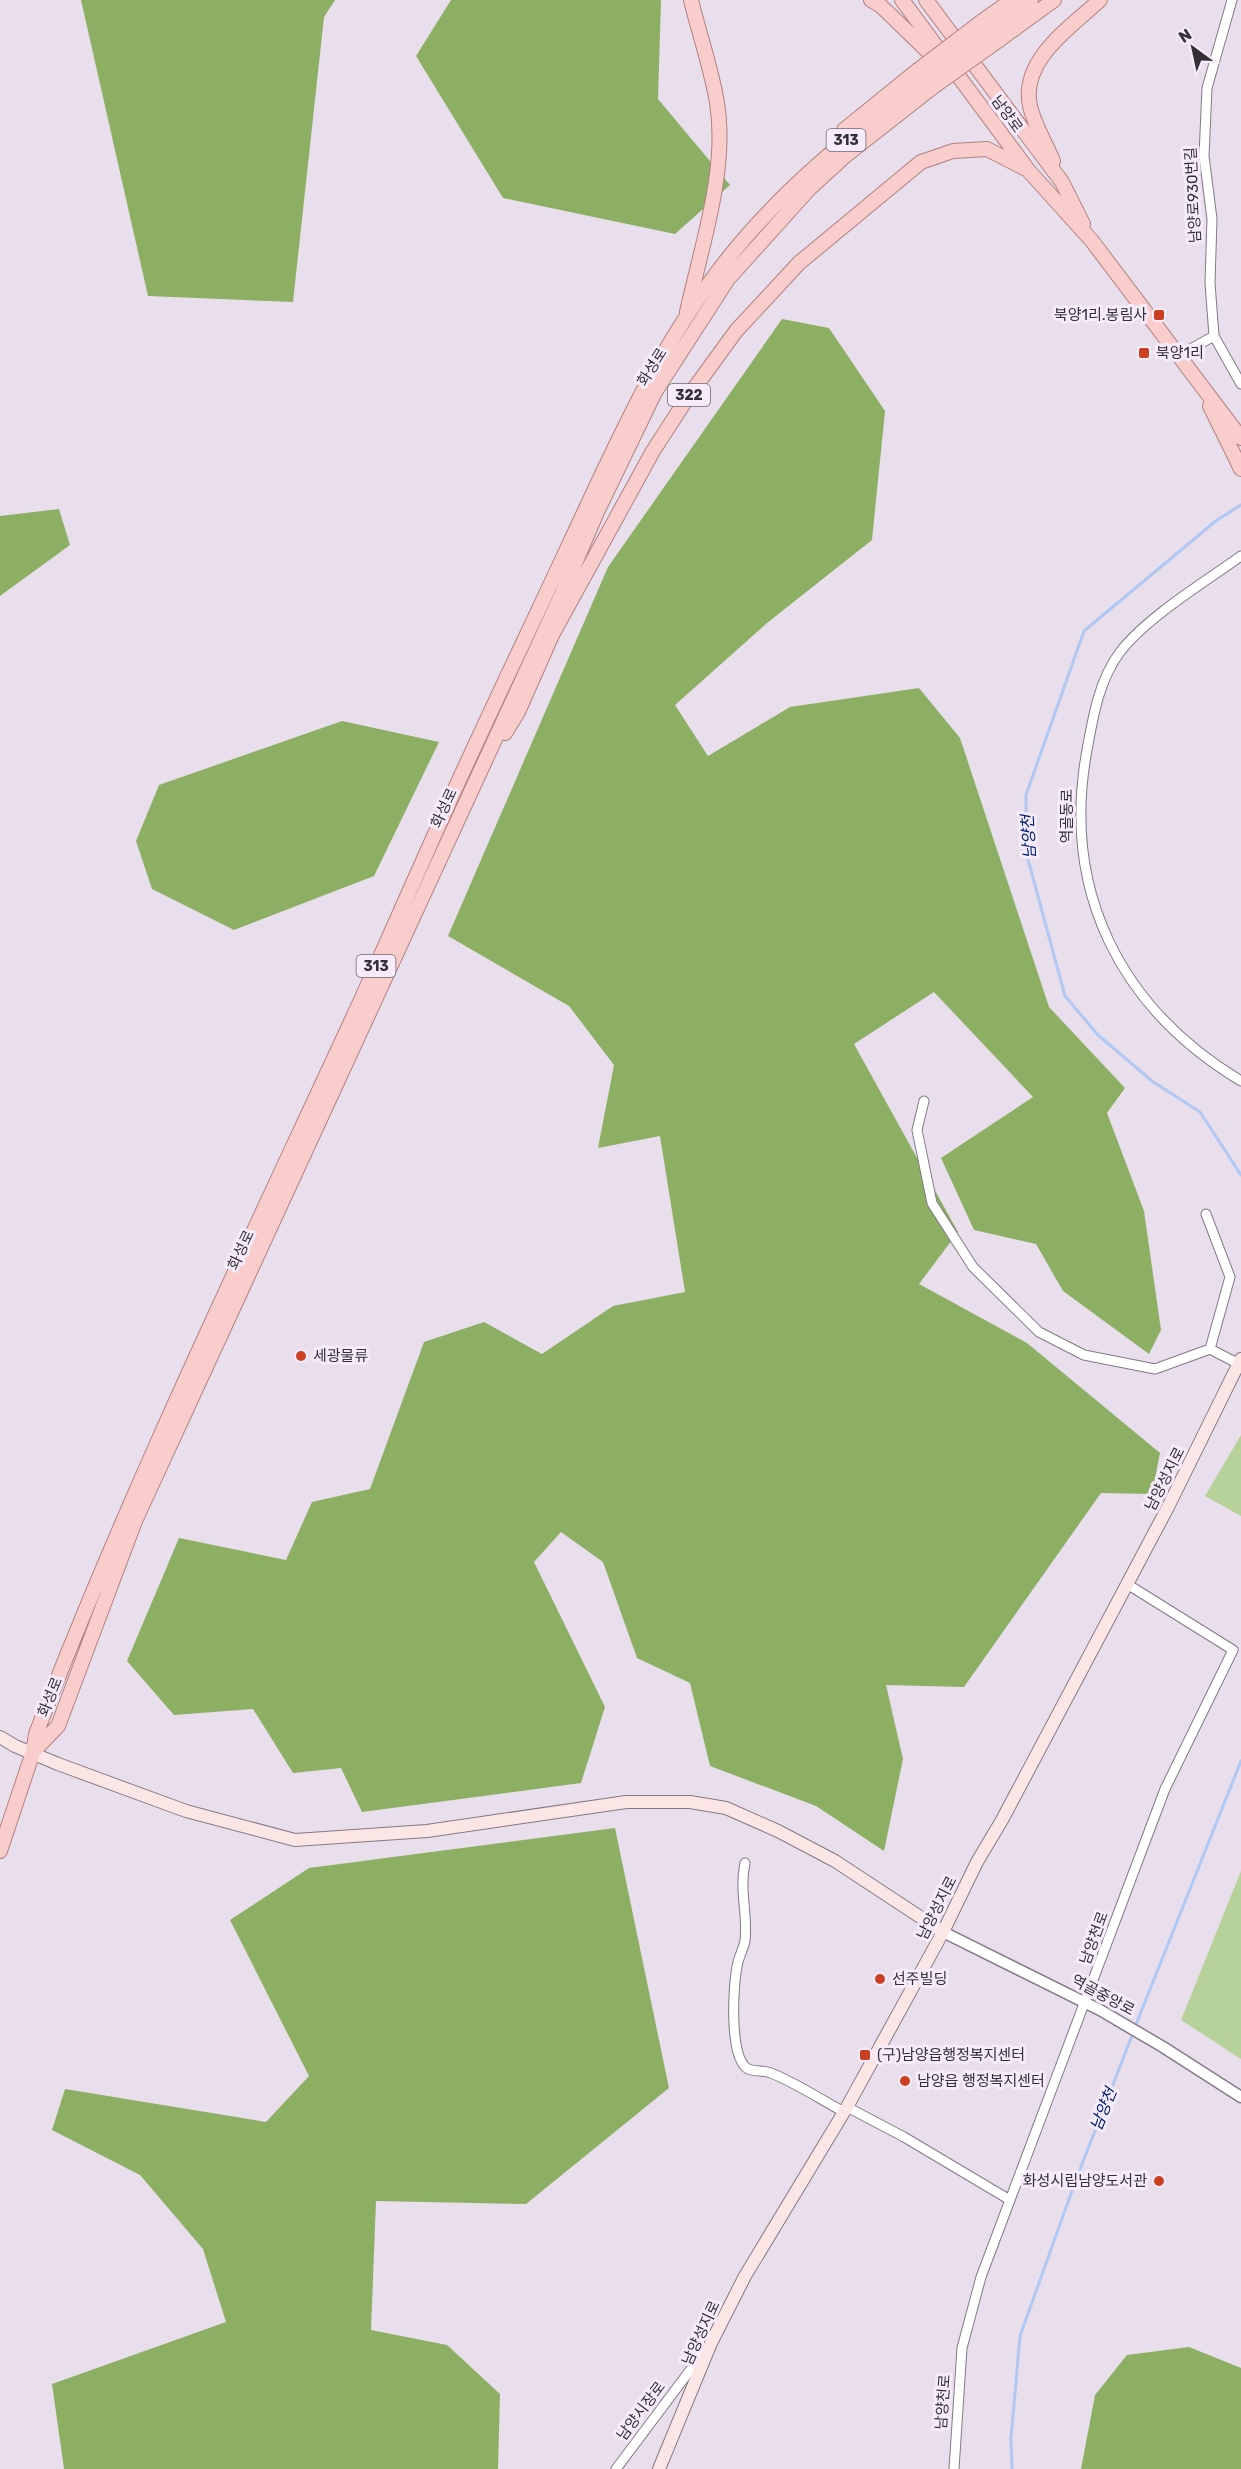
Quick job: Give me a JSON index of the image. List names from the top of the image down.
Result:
{
  "streets": {
    "main road": [
      "남양로",
      "313",
      "화성로",
      "322",
      "남양성지로"
    ],
    "street": [
      "남양로930번길",
      "역골동로",
      "남양천로",
      "역골중앙로",
      "남양시장로"
    ]
  },
  "crossings": [
    ["남양로", "322"],
    ["화성로", "322"],
    ["남양성지로", "남양천로"],
    ["남양성지로", "역골중앙로"],
    ["남양성지로", "남양시장로"],
    ["남양천로", "역골중앙로"]
  ],
  "water": ["남양천"],
  "places": {
    "transit": ["북양1리.봉림사", "북양1리", "(구)남양읍행정복지센터"],
    "other": [
      "세광물류",
      "선주빌딩",
      "남양읍 행정복지센터",
      "화성시립남양도서관"
    ]
  },
  "north": "top left"
}
